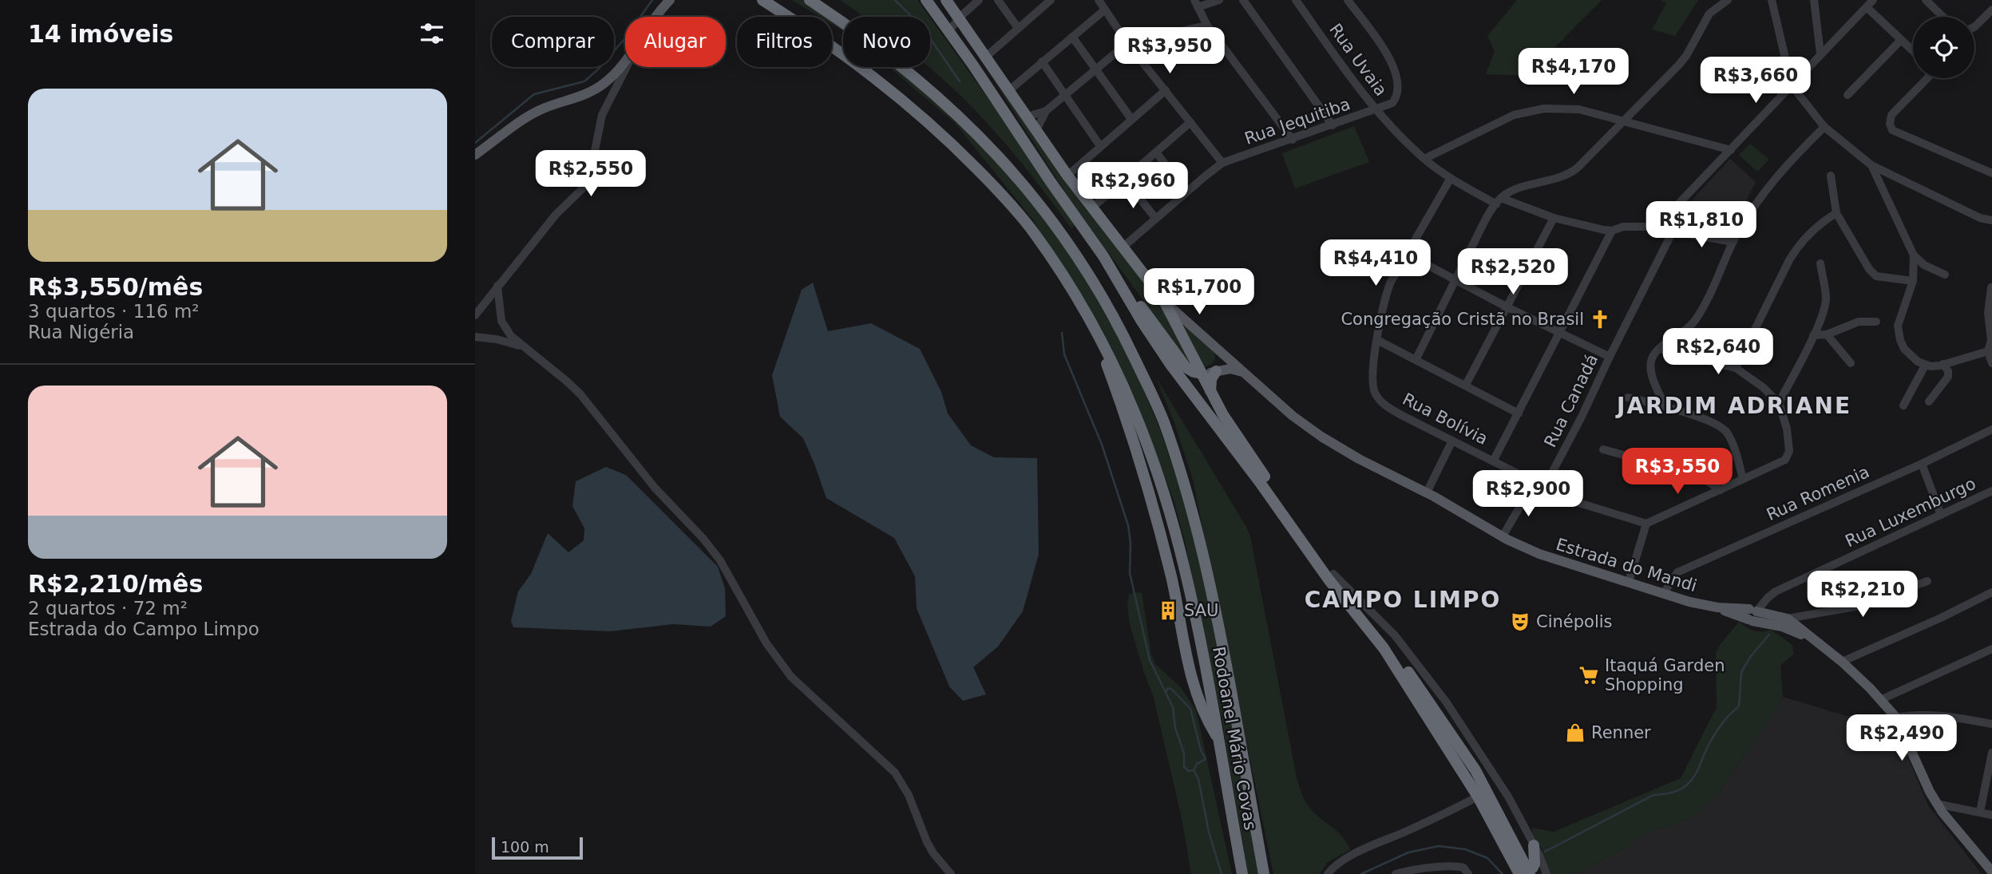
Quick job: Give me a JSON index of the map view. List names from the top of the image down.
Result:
{
  "streets": {
    "highway": ["Rodoanel Mário Covas"],
    "main road": ["Estrada do Mandi"],
    "street": [
      "Rua Uvaia",
      "Rua Jequitiba",
      "Rua Canadá",
      "Rua Bolívia",
      "Rua Romenia",
      "Rua Luxemburgo"
    ]
  },
  "crossings": [
    ["Rua Uvaia", "Rua Jequitiba"],
    ["Rua Canadá", "Rua Bolívia"],
    ["Rua Canadá", "Estrada do Mandi"],
    ["Rua Romenia", "Estrada do Mandi"],
    ["Rua Luxemburgo", "Estrada do Mandi"]
  ],
  "districts": ["JARDIM ADRIANE", "CAMPO LIMPO"],
  "places": {
    "church": ["Congregação Cristã no Brasil"],
    "building": ["SAU"],
    "theatre": ["Cinépolis"],
    "supermarket": ["Itaquá Garden Shopping"],
    "shop": ["Renner"]
  },
  "scale_bar": "100 m",
  "page": {
    "heading": "14 imóveis",
    "chip": [
      "Comprar",
      "Alugar",
      "Filtros",
      "Novo"
    ],
    "price": [
      "R$3,950",
      "R$4,170",
      "R$3,660",
      "R$2,550",
      "R$2,960",
      "R$1,810",
      "R$4,410",
      "R$2,520",
      "R$1,700",
      "R$2,640",
      "R$3,550",
      "R$2,900",
      "R$2,210",
      "R$2,490"
    ],
    "list": [
      {
        "name": "R$3,550/mês",
        "note": "3 quartos · 116 m² · Rua Nigéria"
      },
      {
        "name": "R$2,210/mês",
        "note": "2 quartos · 72 m² · Estrada do Campo Limpo"
      }
    ],
    "scale": "100 m"
  }
}
